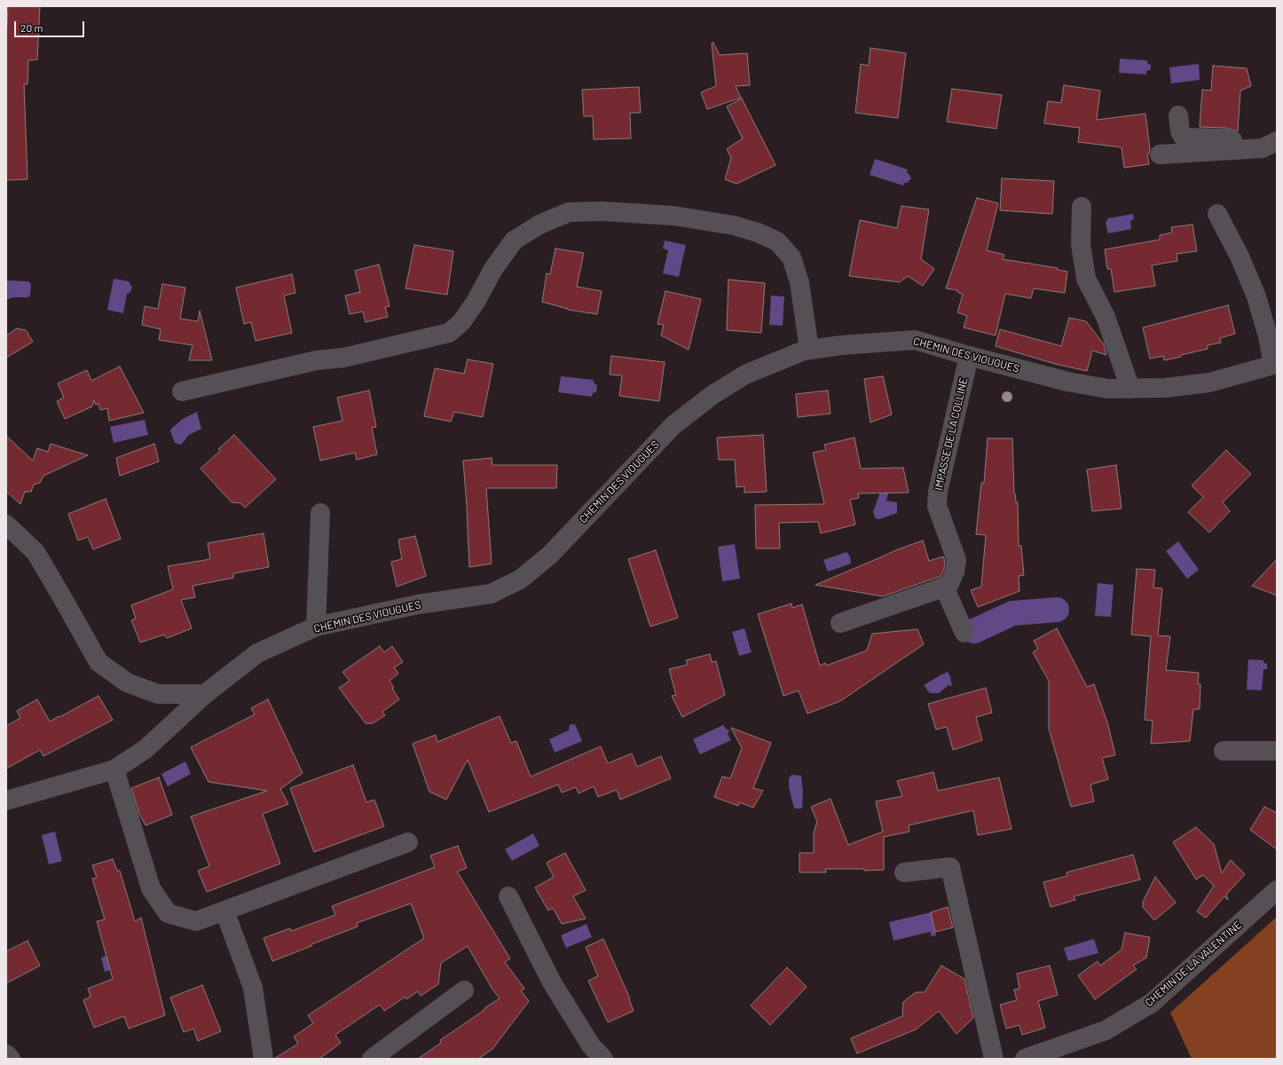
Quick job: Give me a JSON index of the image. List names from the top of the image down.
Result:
{
  "streets": {
    "street": ["CHEMIN DES VIOUGUES", "IMPASSE DE LA COLLINE", "CHEMIN DE LA VALENTINE"]
  },
  "crossings": [
    ["CHEMIN DES VIOUGUES", "IMPASSE DE LA COLLINE"]
  ],
  "scale_bar": "20 m"
}
